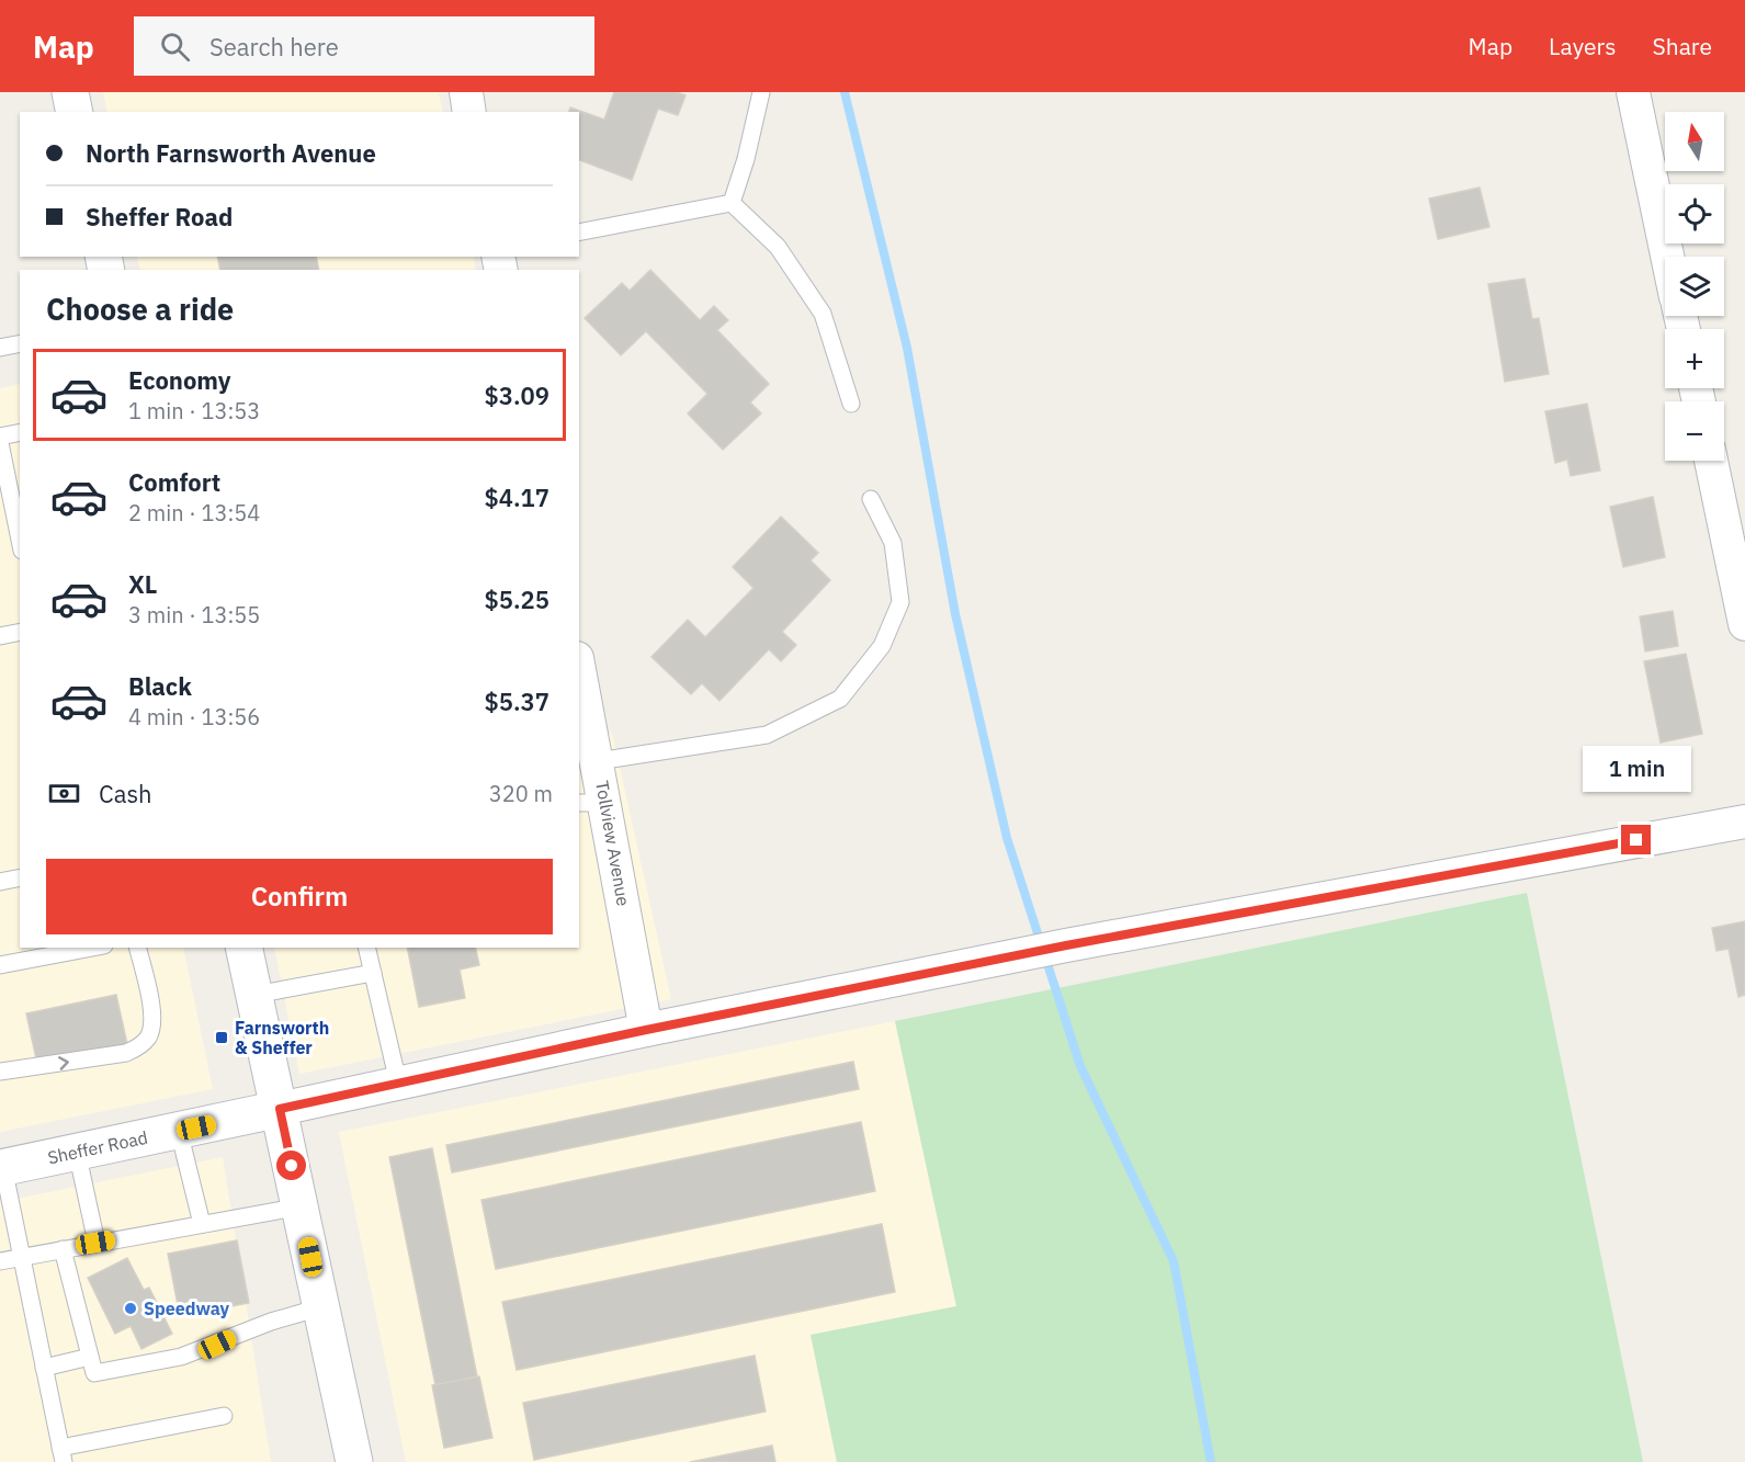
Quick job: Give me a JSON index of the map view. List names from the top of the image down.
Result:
{
  "streets": {
    "main road": ["Sheffer Road"],
    "street": ["Tollview Avenue"]
  },
  "crossings": [
    ["Tollview Avenue", "Sheffer Road"]
  ],
  "places": {
    "transit": ["Farnsworth & Sheffer"],
    "other": ["Speedway"]
  },
  "north": "top",
  "page": {
    "header": "Map",
    "search": "Search here",
    "nav": ["Map", "Layers", "Share"],
    "map_buttons": ["+", "−"],
    "banner": ["North Farnsworth Avenue", "Sheffer Road"],
    "heading": "Choose a ride",
    "list": [
      {
        "name": "Economy",
        "note": "1 min · 13:53",
        "value": "$3.09"
      },
      {
        "name": "Comfort",
        "note": "2 min · 13:54",
        "value": "$4.17"
      },
      {
        "name": "XL",
        "note": "3 min · 13:55",
        "value": "$5.25"
      },
      {
        "name": "Black",
        "note": "4 min · 13:56",
        "value": "$5.37"
      }
    ],
    "bubble": "1 min",
    "pay": ["Cash", "320 m"],
    "buttons": "Confirm"
  }
}
